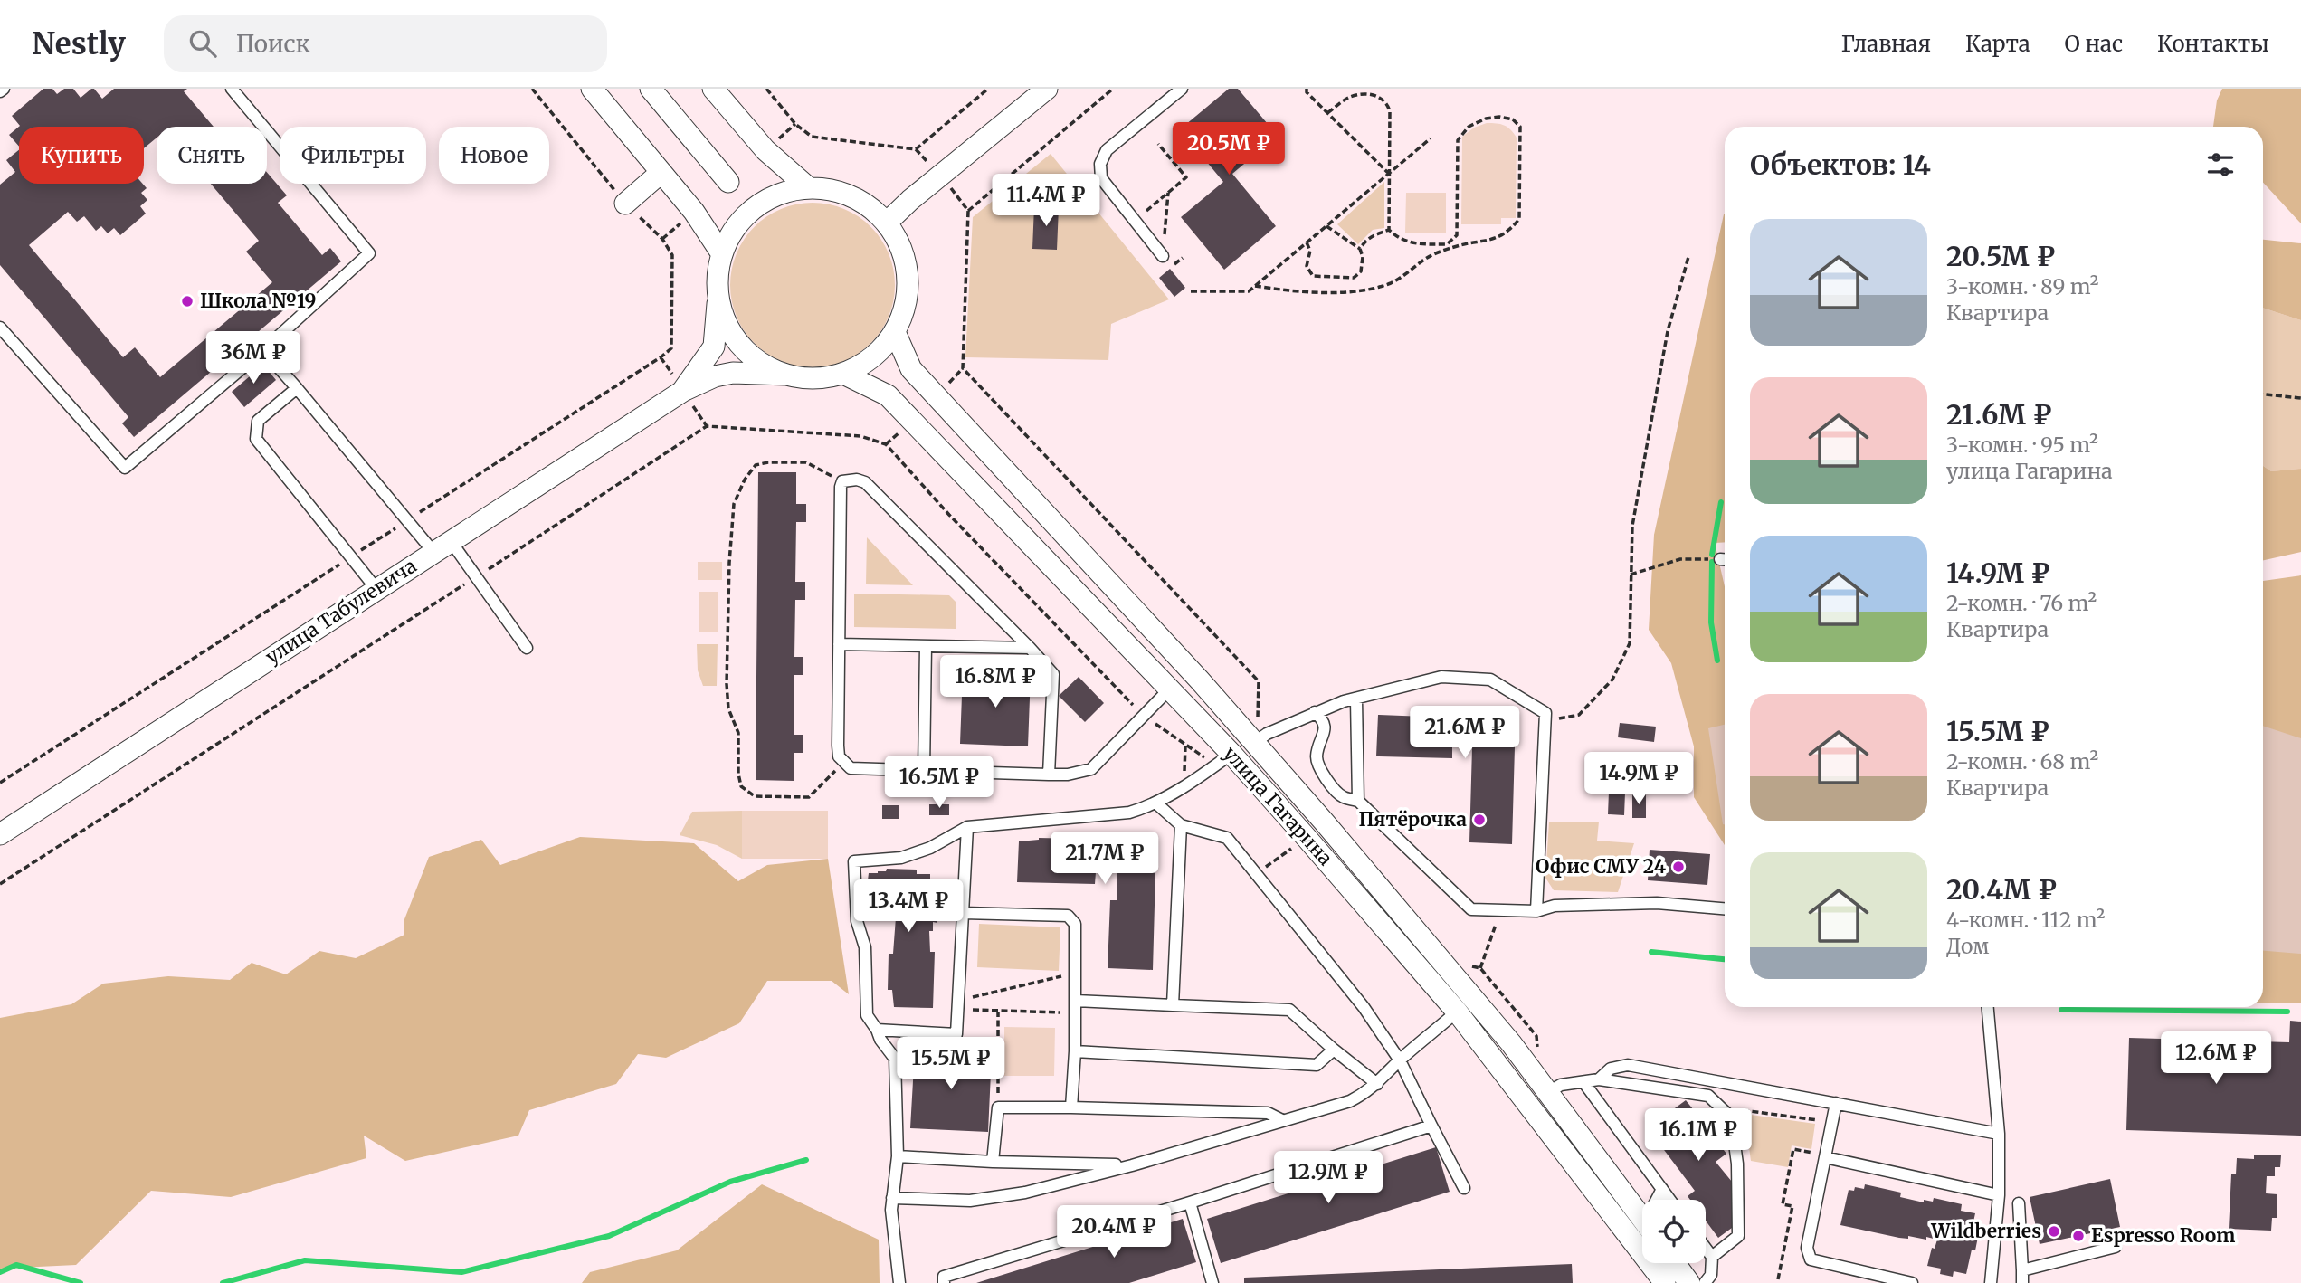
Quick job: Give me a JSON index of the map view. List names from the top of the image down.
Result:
{
  "streets": {
    "street": ["улица Табулевича", "улица Гагарина"]
  },
  "crossings": [
    ["улица Табулевича", "улица Гагарина"]
  ],
  "places": [
    "Школа №19",
    "Пятёрочка",
    "Офис СМУ 24",
    "Wildberries",
    "Espresso Room"
  ],
  "page": {
    "header": "Nestly",
    "search": "Поиск",
    "nav": [
      "Главная",
      "Карта",
      "О нас",
      "Контакты"
    ],
    "price": [
      "20.5M ₽",
      "11.4M ₽",
      "36M ₽",
      "16.8M ₽",
      "21.6M ₽",
      "14.9M ₽",
      "16.5M ₽",
      "21.7M ₽",
      "13.4M ₽",
      "12.6M ₽",
      "15.5M ₽",
      "16.1M ₽",
      "12.9M ₽",
      "20.4M ₽"
    ],
    "chip": [
      "Купить",
      "Снять",
      "Фильтры",
      "Новое"
    ],
    "heading": "Объектов: 14",
    "list": [
      {
        "name": "20.5M ₽",
        "note": "3-комн. · 89 m² · Квартира"
      },
      {
        "name": "21.6M ₽",
        "note": "3-комн. · 95 m² · улица Гагарина"
      },
      {
        "name": "14.9M ₽",
        "note": "2-комн. · 76 m² · Квартира"
      },
      {
        "name": "15.5M ₽",
        "note": "2-комн. · 68 m² · Квартира"
      },
      {
        "name": "20.4M ₽",
        "note": "4-комн. · 112 m² · Дом"
      }
    ]
  }
}
